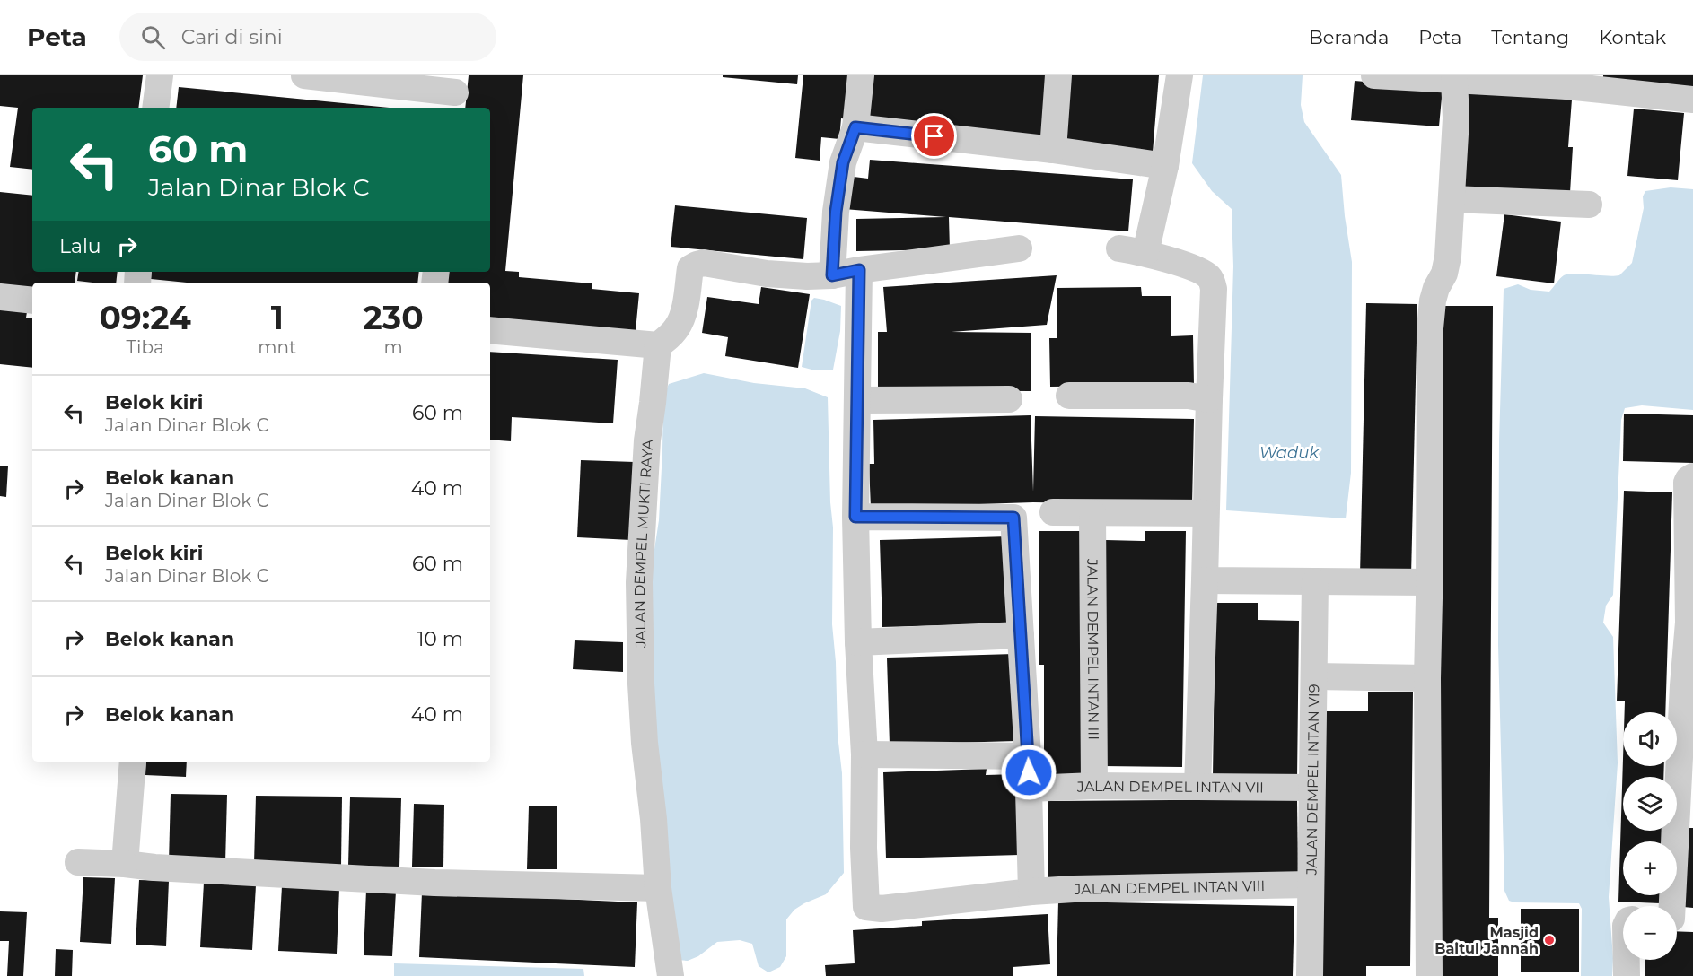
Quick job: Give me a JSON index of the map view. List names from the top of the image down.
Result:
{
  "streets": {
    "street": [
      "JALAN DEMPEL MUKTI RAYA",
      "JALAN DEMPEL INTAN III",
      "JALAN DEMPEL INTAN VI9",
      "JALAN DEMPEL INTAN VII",
      "JALAN DEMPEL INTAN VIII"
    ]
  },
  "crossings": [
    ["JALAN DEMPEL INTAN III", "JALAN DEMPEL INTAN VII"],
    ["JALAN DEMPEL INTAN VI9", "JALAN DEMPEL INTAN VII"],
    ["JALAN DEMPEL INTAN VI9", "JALAN DEMPEL INTAN VIII"]
  ],
  "water": ["Waduk"],
  "places": ["Masjid Baitul Jannah"],
  "page": {
    "header": "Peta",
    "search": "Cari di sini",
    "nav": [
      "Beranda",
      "Peta",
      "Tentang",
      "Kontak"
    ],
    "turn": ["60 m", "Jalan Dinar Blok C"],
    "then": "Lalu",
    "eta": [
      "09:24",
      "Tiba",
      "1",
      "mnt",
      "230",
      "m"
    ],
    "list": [
      {
        "name": "Belok kiri",
        "note": "Jalan Dinar Blok C",
        "value": "60 m"
      },
      {
        "name": "Belok kanan",
        "note": "Jalan Dinar Blok C",
        "value": "40 m"
      },
      {
        "name": "Belok kiri",
        "note": "Jalan Dinar Blok C",
        "value": "60 m"
      },
      {
        "name": "Belok kanan",
        "value": "10 m"
      },
      {
        "name": "Belok kanan",
        "value": "40 m"
      }
    ],
    "map_buttons": ["+", "−"]
  }
}
